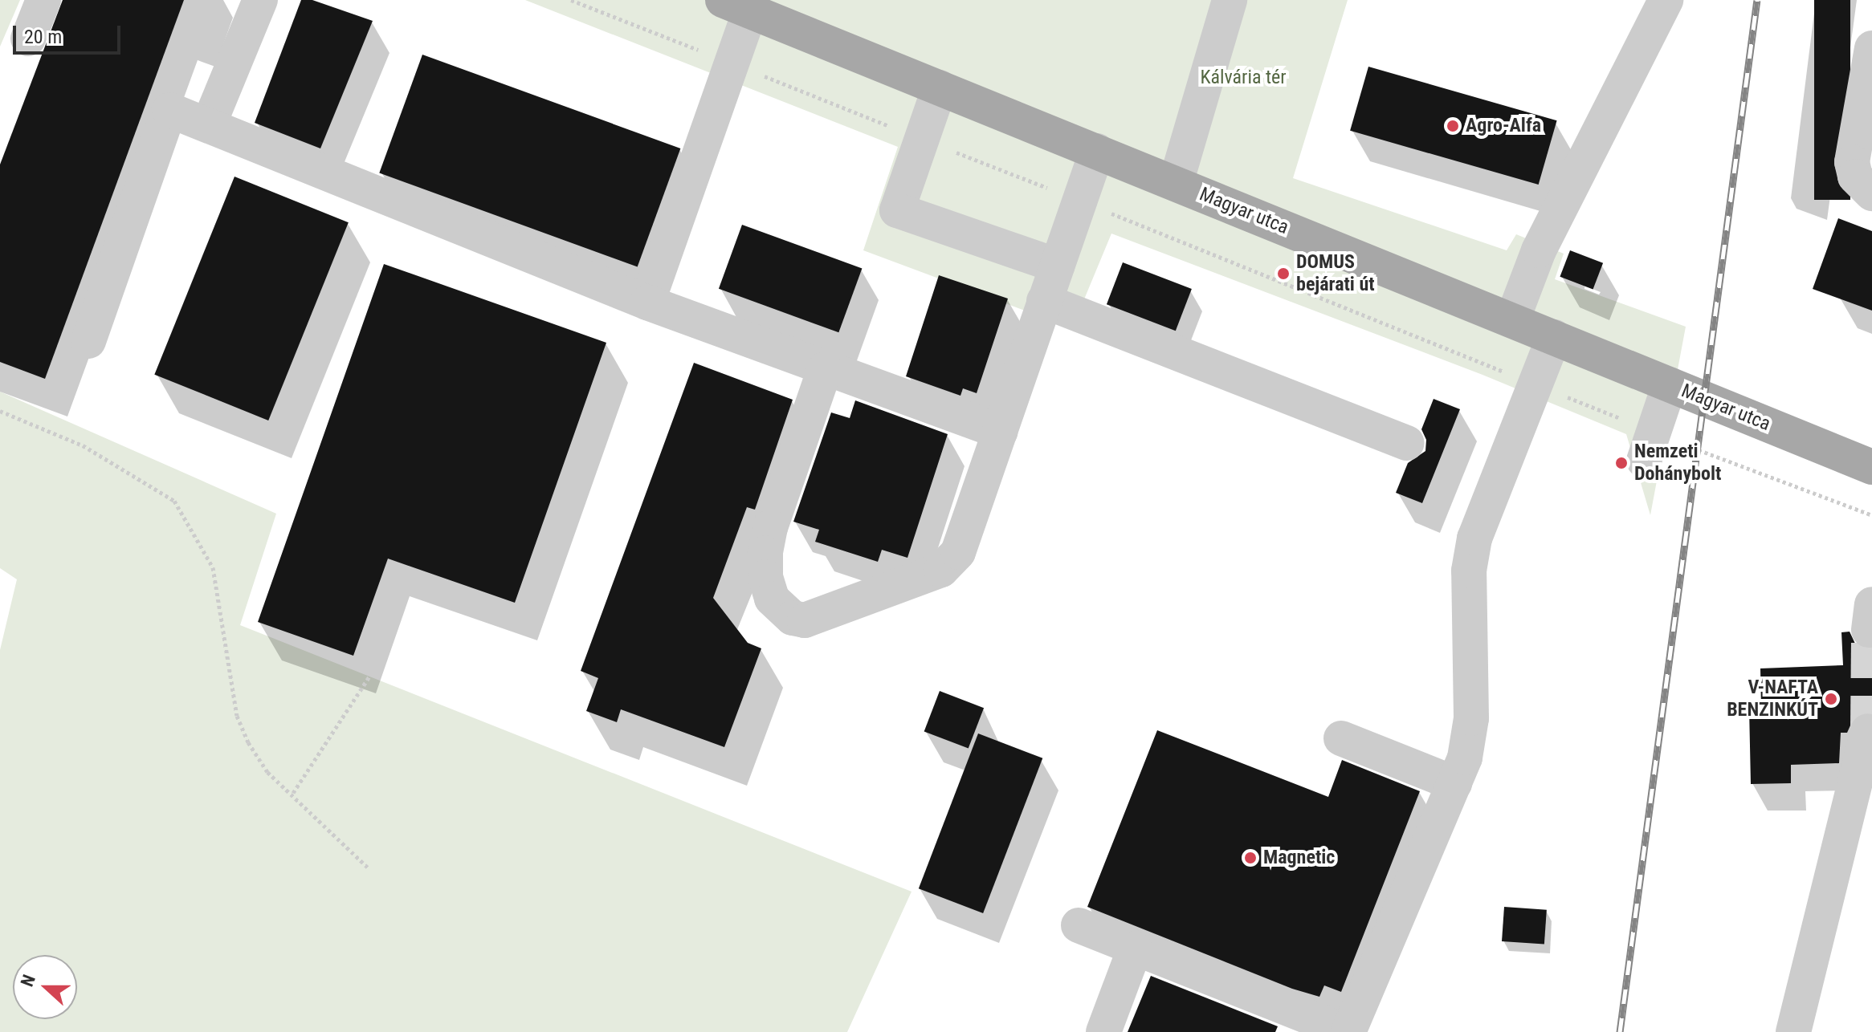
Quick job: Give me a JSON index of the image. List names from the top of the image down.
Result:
{
  "streets": {
    "main road": ["Magyar utca"]
  },
  "parks": ["Kálvária tér"],
  "places": [
    "Agro-Alfa",
    "DOMUS bejárati út",
    "Nemzeti Dohánybolt",
    "V-NAFTA BENZINKÚT",
    "Magnetic"
  ],
  "scale_bar": "20 m",
  "north": "left"
}
